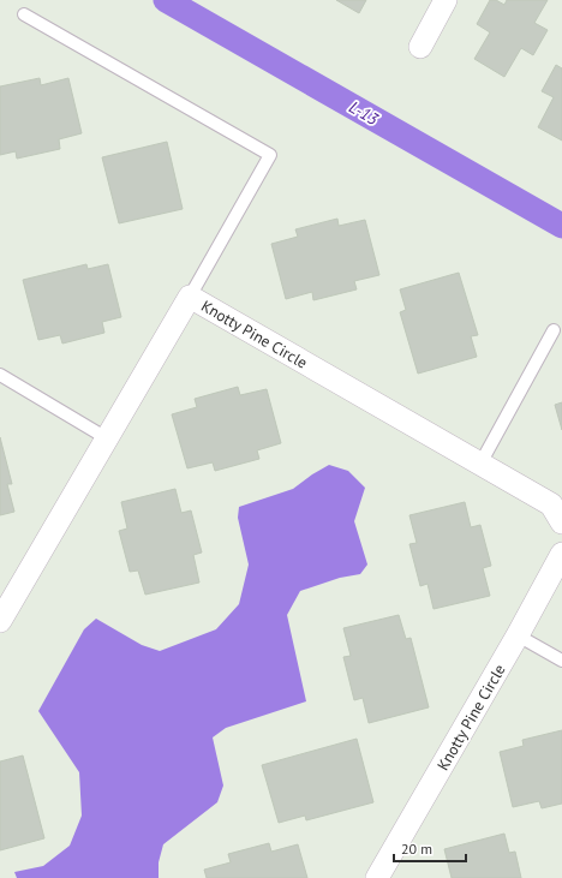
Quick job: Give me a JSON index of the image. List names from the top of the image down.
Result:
{
  "streets": {
    "street": ["Knotty Pine Circle"]
  },
  "water": ["L-13"],
  "scale_bar": "20 m"
}
